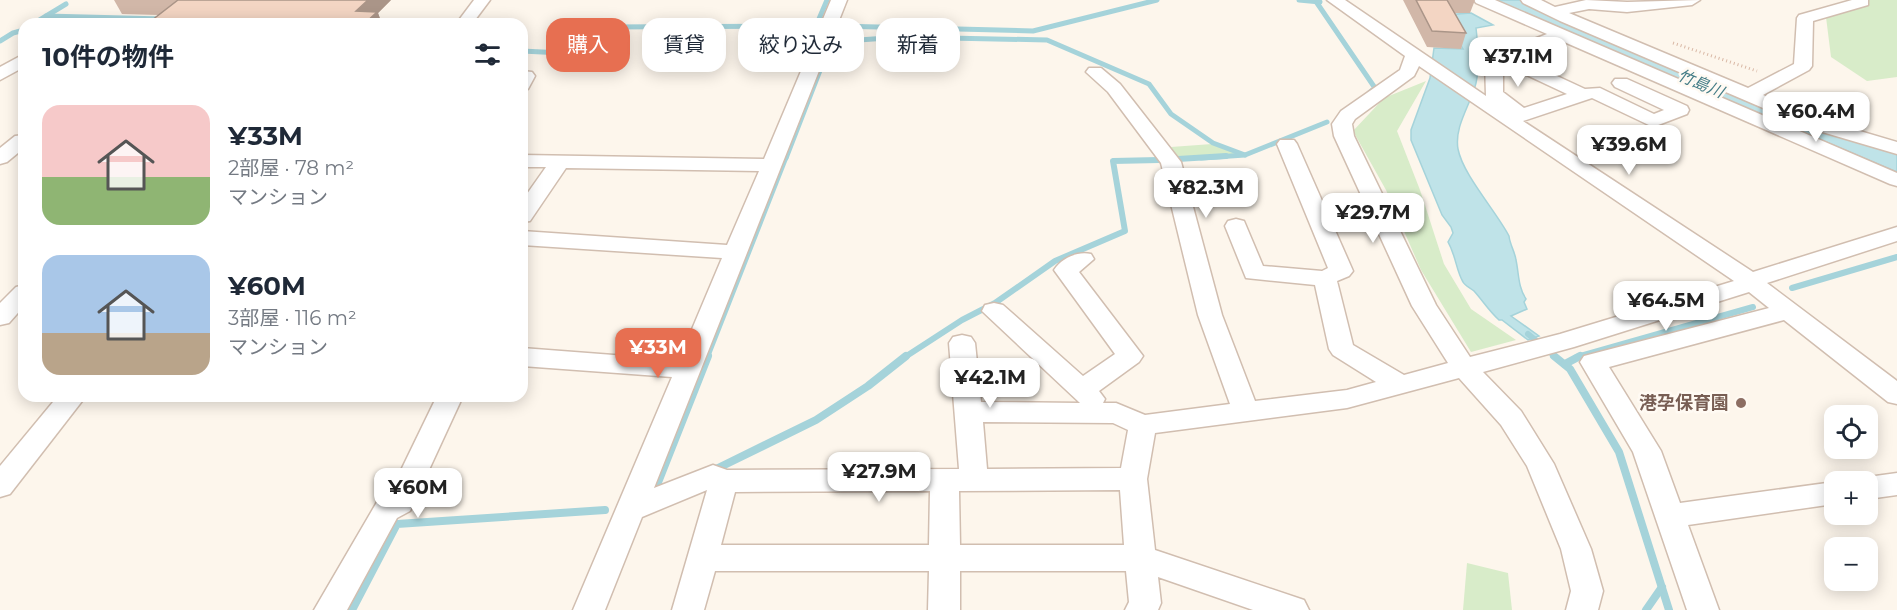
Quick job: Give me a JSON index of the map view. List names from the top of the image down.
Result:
{
  "water": ["竹島川"],
  "places": ["港孕保育園"],
  "page": {
    "chip": [
      "購入",
      "賃貸",
      "絞り込み",
      "新着"
    ],
    "heading": "10件の物件",
    "price": [
      "¥37.1M",
      "¥60.4M",
      "¥39.6M",
      "¥82.3M",
      "¥29.7M",
      "¥64.5M",
      "¥33M",
      "¥42.1M",
      "¥27.9M",
      "¥60M"
    ],
    "list": [
      {
        "name": "¥33M",
        "note": "2部屋 · 78 m² · マンション"
      },
      {
        "name": "¥60M",
        "note": "3部屋 · 116 m² · マンション"
      }
    ],
    "map_buttons": ["+", "−"]
  }
}
